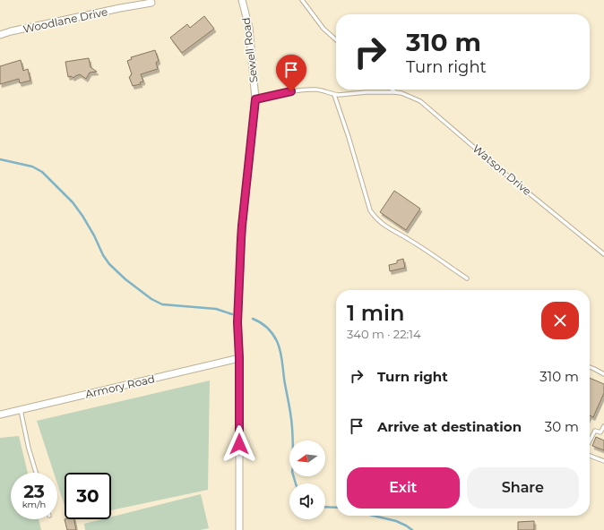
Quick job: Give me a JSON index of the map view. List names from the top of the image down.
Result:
{
  "streets": {
    "street": ["Woodlane Drive", "Sewell Road", "Armory Road"],
    "lane": ["Watson Drive"]
  },
  "crossings": [
    ["Sewell Road", "Armory Road"]
  ],
  "north": "left",
  "page": {
    "turn": ["310 m", "Turn right"],
    "heading": ["1 min", "340 m · 22:14"],
    "list": [
      {
        "name": "Turn right",
        "value": "310 m"
      },
      {
        "name": "Arrive at destination",
        "value": "30 m"
      }
    ],
    "buttons": ["Exit", "Share"],
    "speed": "23 km/h",
    "limit": "30"
  }
}
